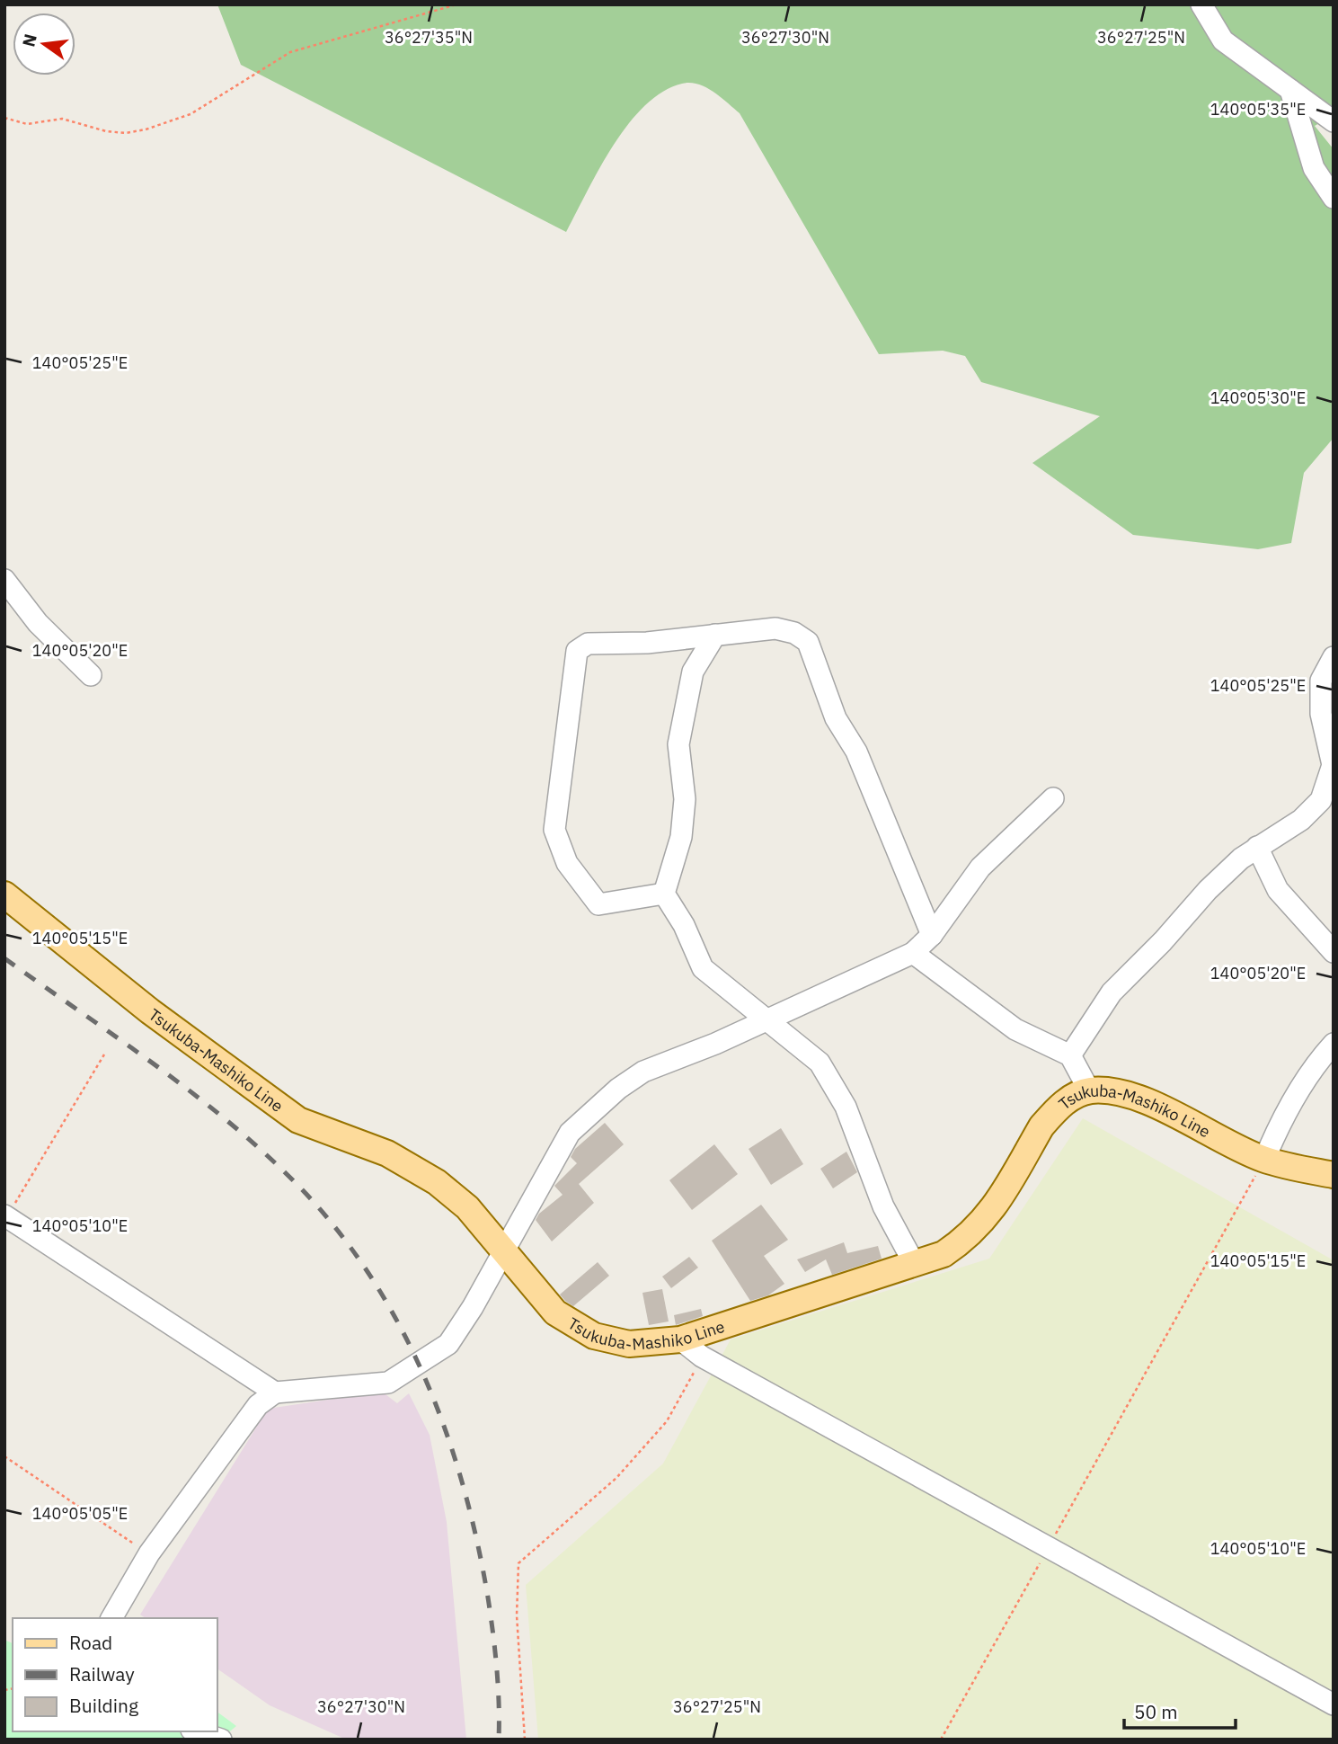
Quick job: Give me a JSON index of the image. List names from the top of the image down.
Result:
{
  "streets": {
    "main road": ["Tsukuba-Mashiko Line"]
  },
  "legend": ["Road", "Railway", "Building"],
  "scale_bar": "50 m",
  "north": "left",
  "coordinates": [
    "36°27'35\"N",
    "36°27'30\"N",
    "36°27'25\"N",
    "140°05'35\"E",
    "140°05'25\"E",
    "140°05'30\"E",
    "140°05'20\"E",
    "140°05'15\"E",
    "140°05'10\"E",
    "140°05'05\"E"
  ]
}
